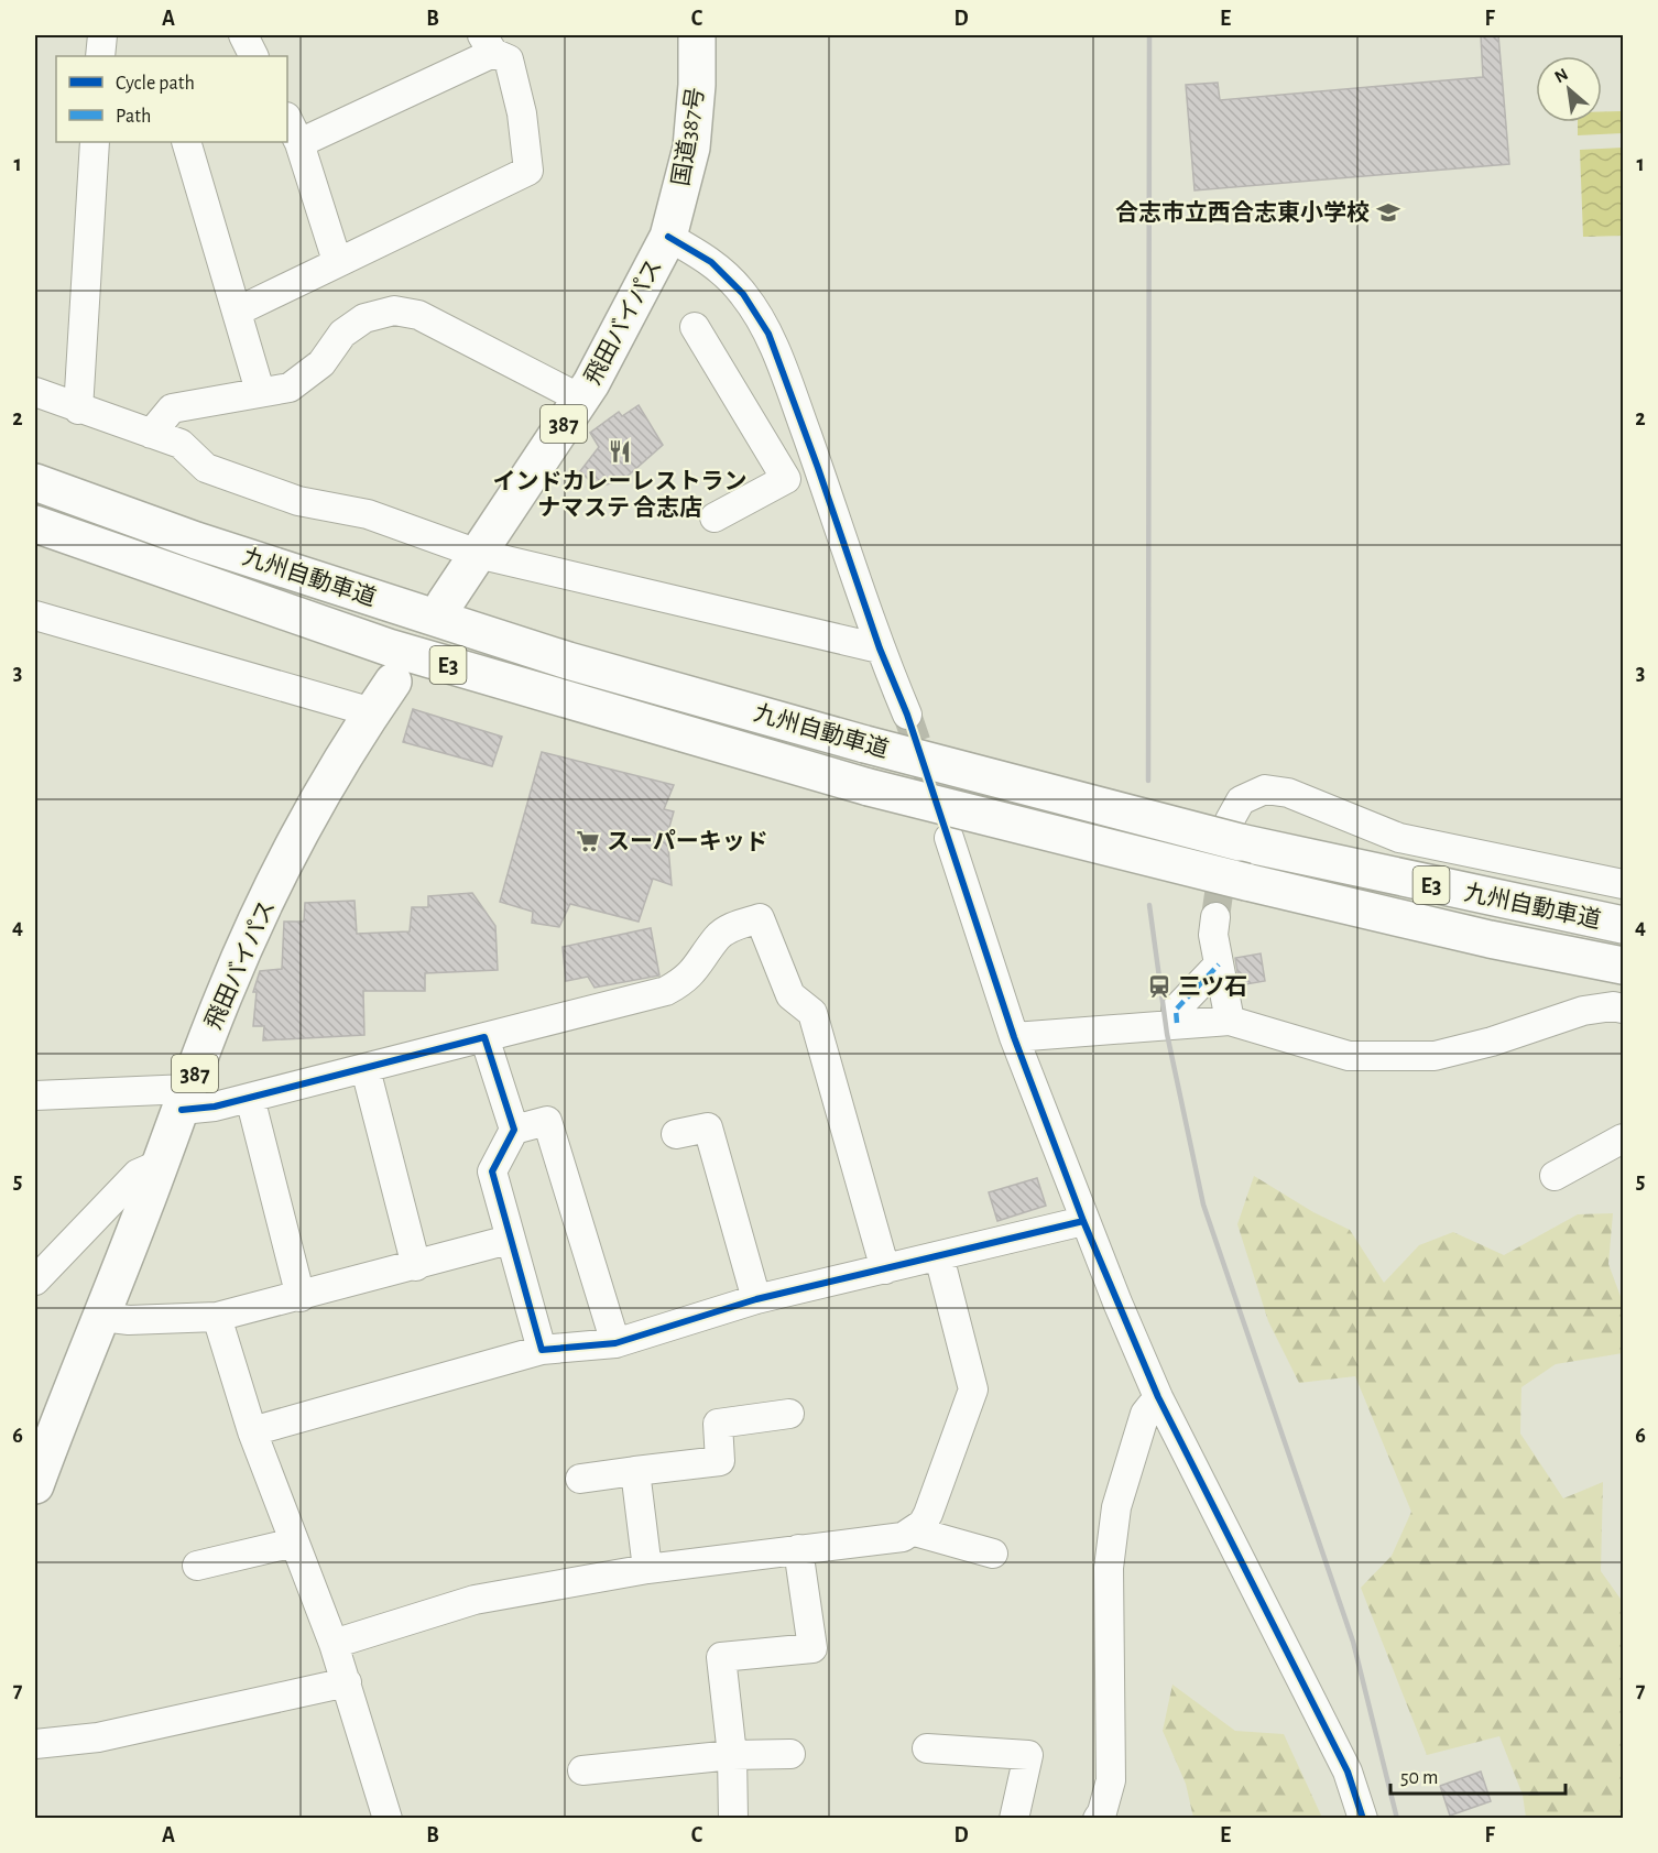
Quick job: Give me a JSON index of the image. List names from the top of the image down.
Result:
{
  "streets": {
    "highway": [
      "国道387号",
      "飛田バイパス",
      "387",
      "九州自動車道",
      "E3"
    ]
  },
  "crossings": [
    ["国道387号", "飛田バイパス"]
  ],
  "places": {
    "school or university": ["合志市立西合志東小学校"],
    "restaurant": ["インドカレーレストラン ナマステ 合志店"],
    "supermarket": ["スーパーキッド"],
    "station": ["三ツ石"]
  },
  "legend": ["Cycle path", "Path"],
  "scale_bar": "50 m",
  "north": "top left",
  "grid": {
    "columns": [
      "A",
      "B",
      "C",
      "D",
      "E",
      "F"
    ],
    "rows": [
      "1",
      "2",
      "3",
      "4",
      "5",
      "6",
      "7"
    ]
  }
}
